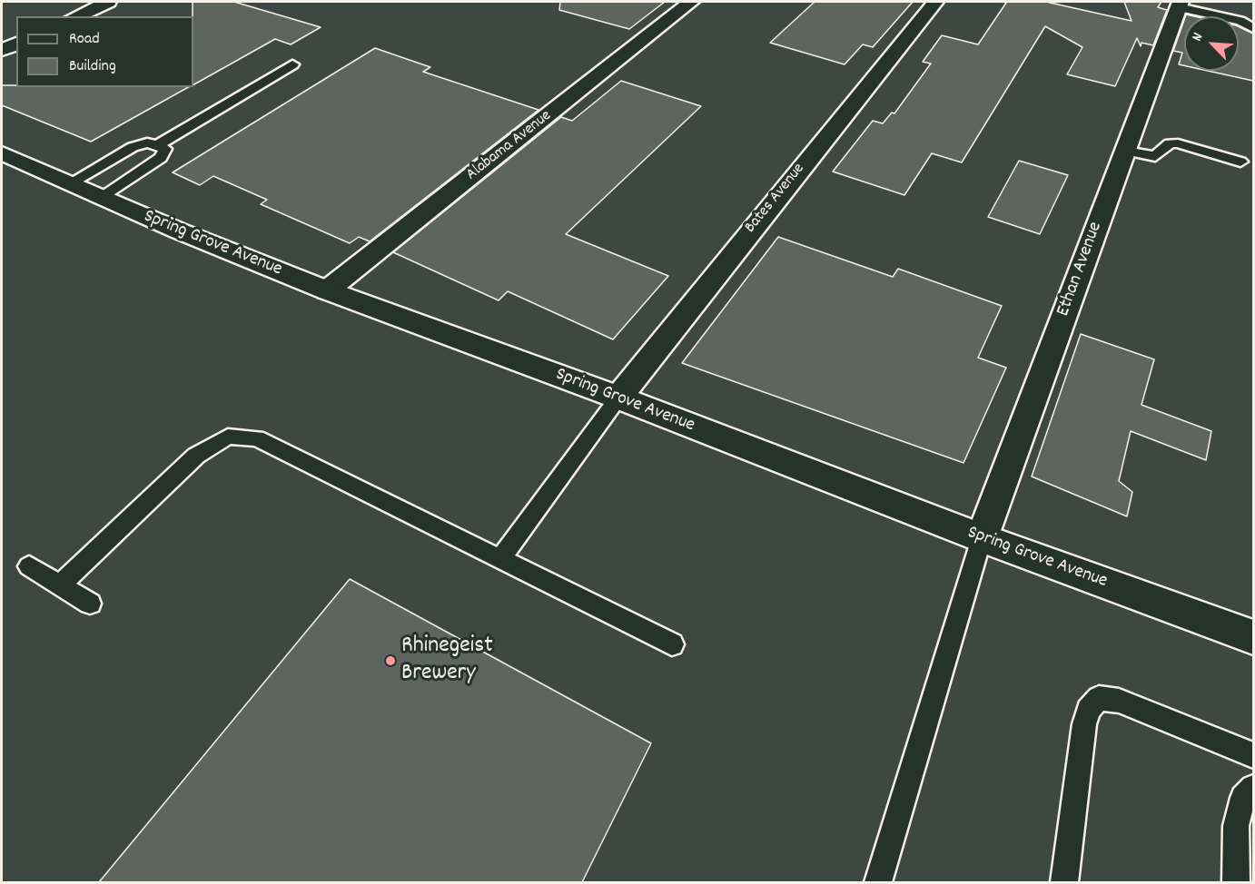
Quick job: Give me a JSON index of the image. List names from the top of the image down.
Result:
{
  "streets": {
    "street": [
      "Alabama Avenue",
      "Bates Avenue",
      "Spring Grove Avenue",
      "Ethan Avenue"
    ]
  },
  "crossings": [
    ["Alabama Avenue", "Spring Grove Avenue"],
    ["Bates Avenue", "Spring Grove Avenue"],
    ["Spring Grove Avenue", "Ethan Avenue"]
  ],
  "places": ["Rhinegeist Brewery"],
  "legend": ["Road", "Building"],
  "north": "top left"
}
